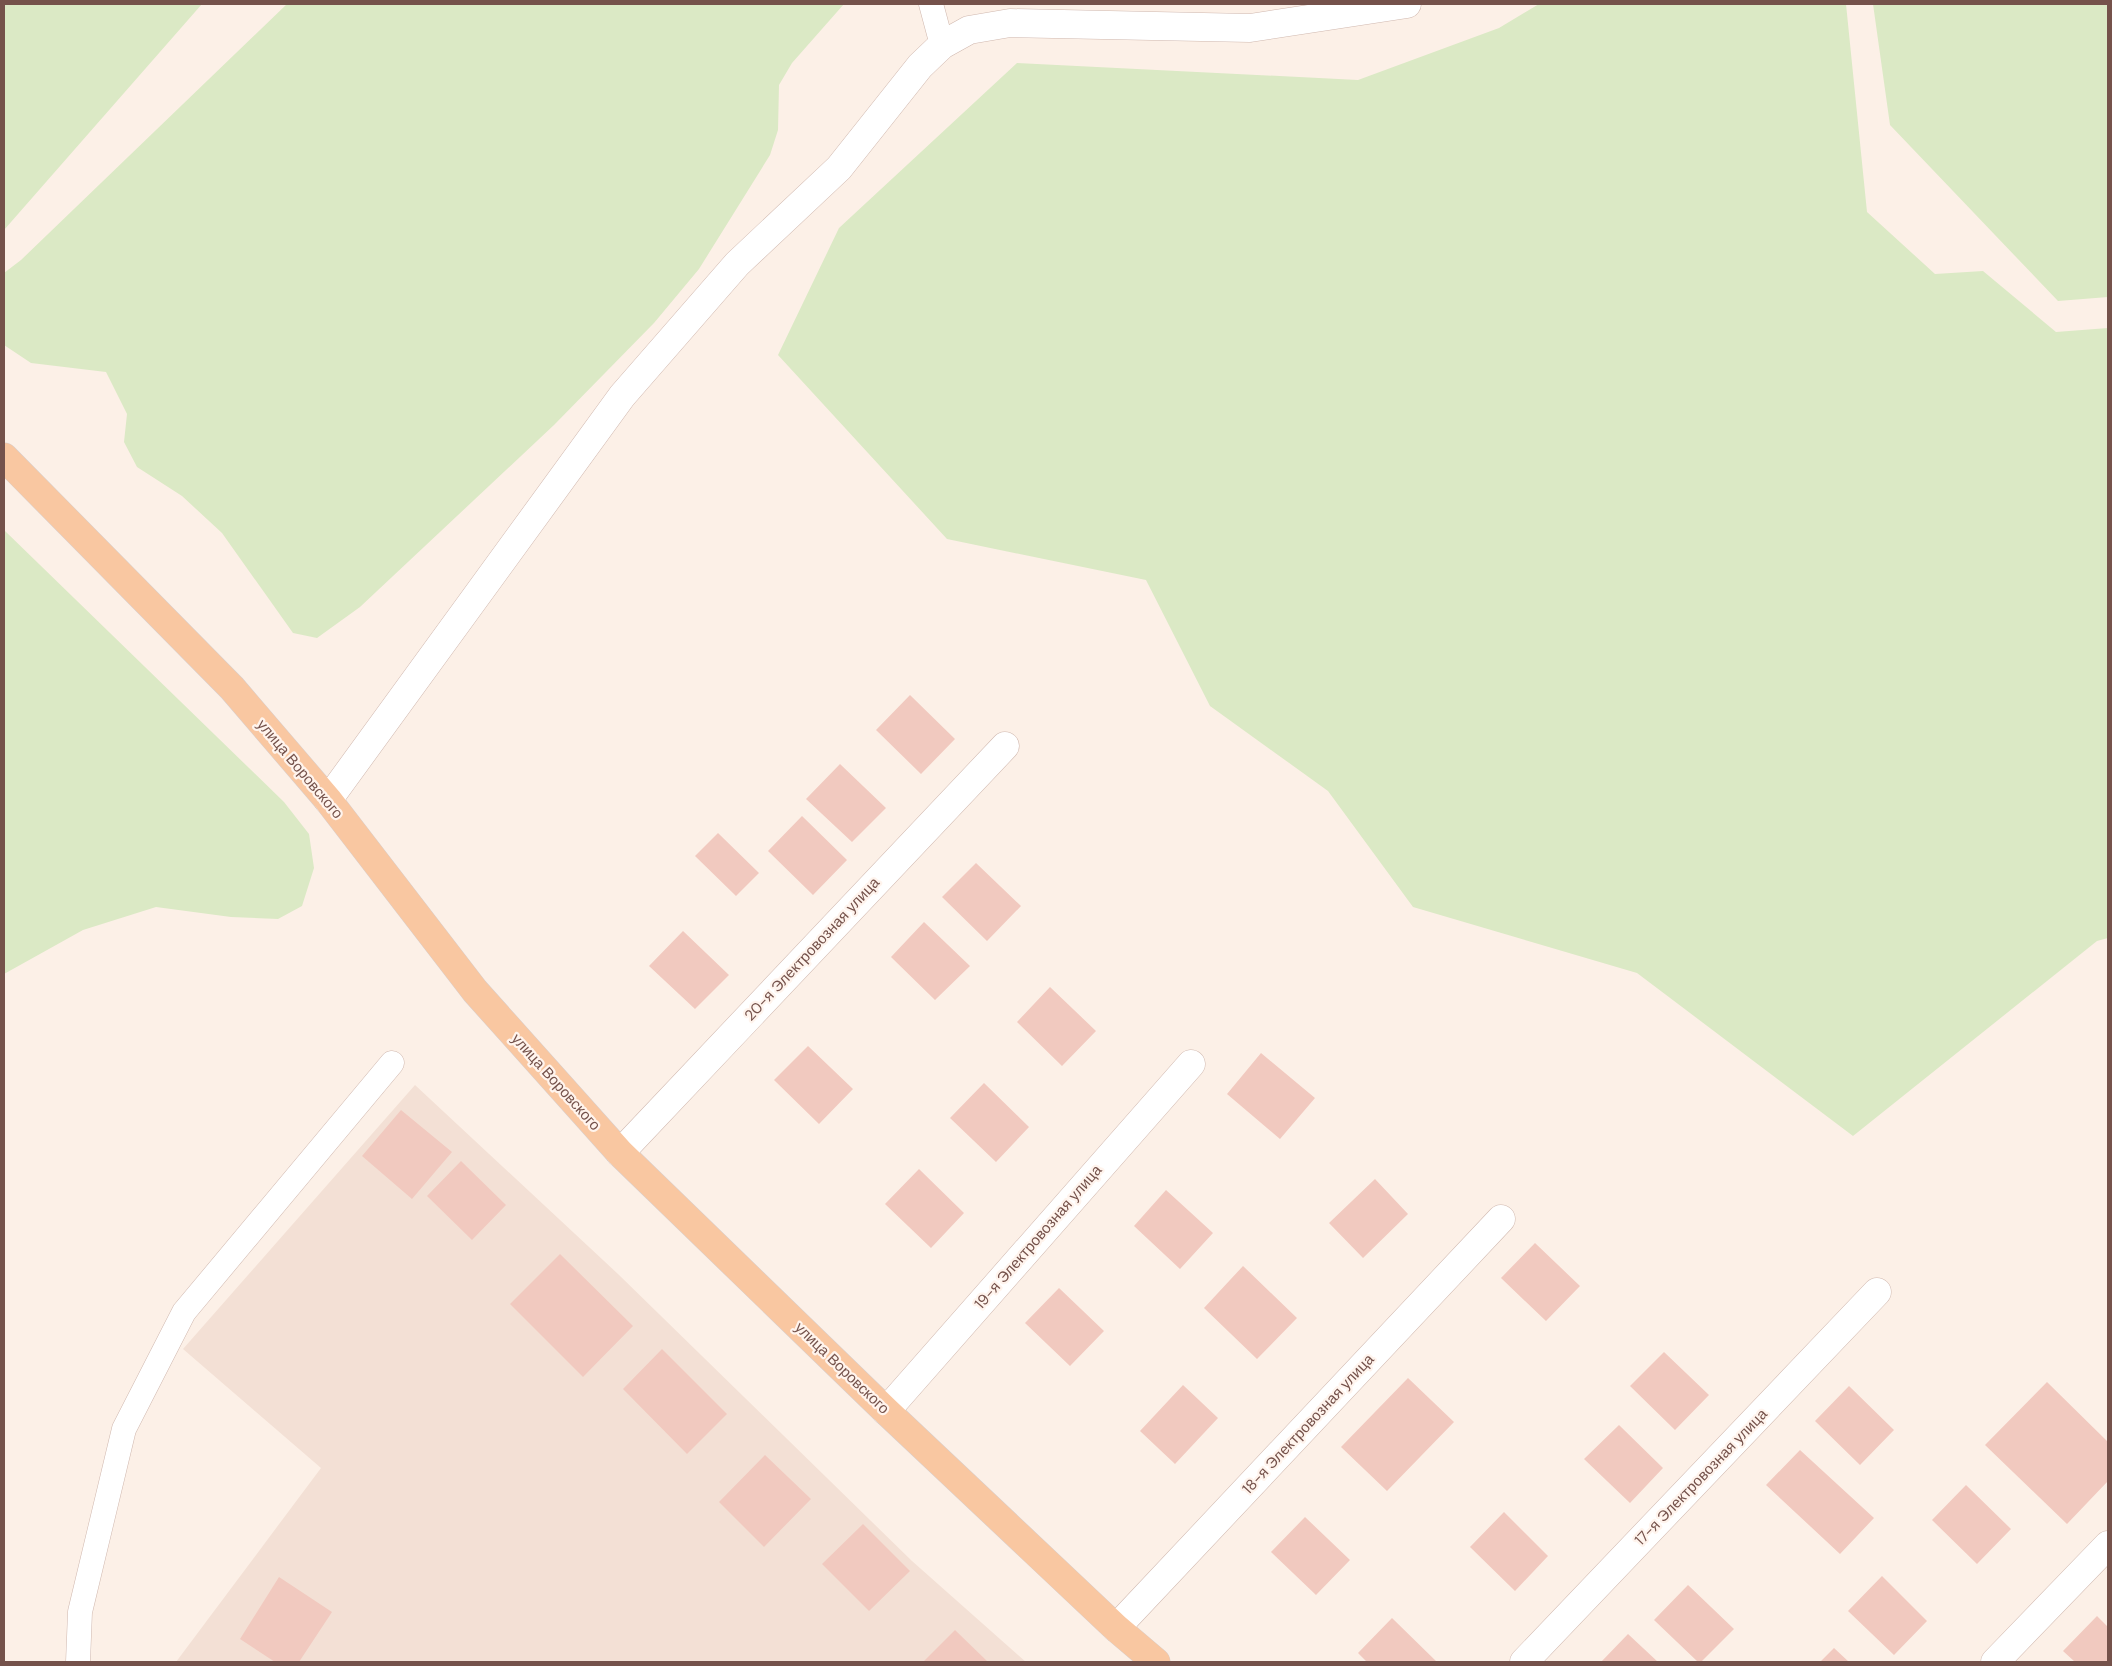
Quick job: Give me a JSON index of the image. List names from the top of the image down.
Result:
{
  "streets": {
    "main road": ["улица Воровского"],
    "street": [
      "20-я Электровозная улица",
      "19-я Электровозная улица",
      "18-я Электровозная улица",
      "17-я Электровозная улица"
    ]
  },
  "crossings": [
    ["улица Воровского", "20-я Электровозная улица"],
    ["улица Воровского", "19-я Электровозная улица"],
    ["улица Воровского", "18-я Электровозная улица"]
  ]
}
